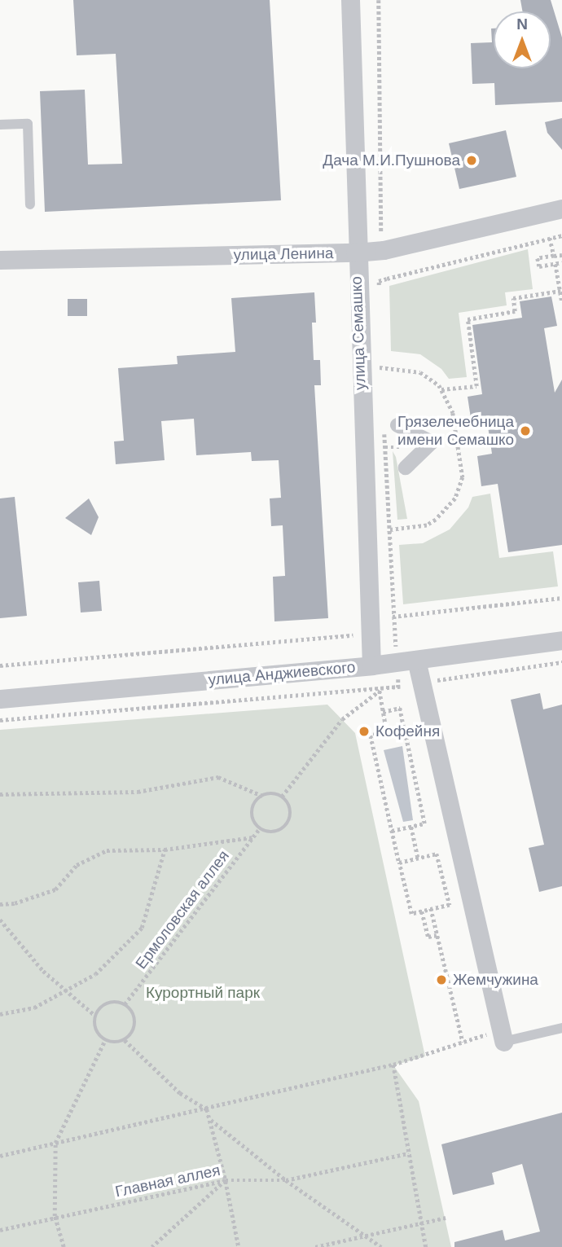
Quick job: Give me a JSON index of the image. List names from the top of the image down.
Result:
{
  "streets": {
    "street": ["улица Ленина", "улица Семашко", "улица Анджиевского"],
    "path": ["Ермоловская аллея", "Главная аллея"]
  },
  "crossings": [
    ["улица Ленина", "улица Семашко"],
    ["улица Семашко", "улица Анджиевского"]
  ],
  "parks": ["Курортный парк"],
  "places": [
    "Дача М.И.Пушнова",
    "Грязелечебница имени Семашко",
    "Кофейня",
    "Жемчужина"
  ],
  "north": "top"
}
